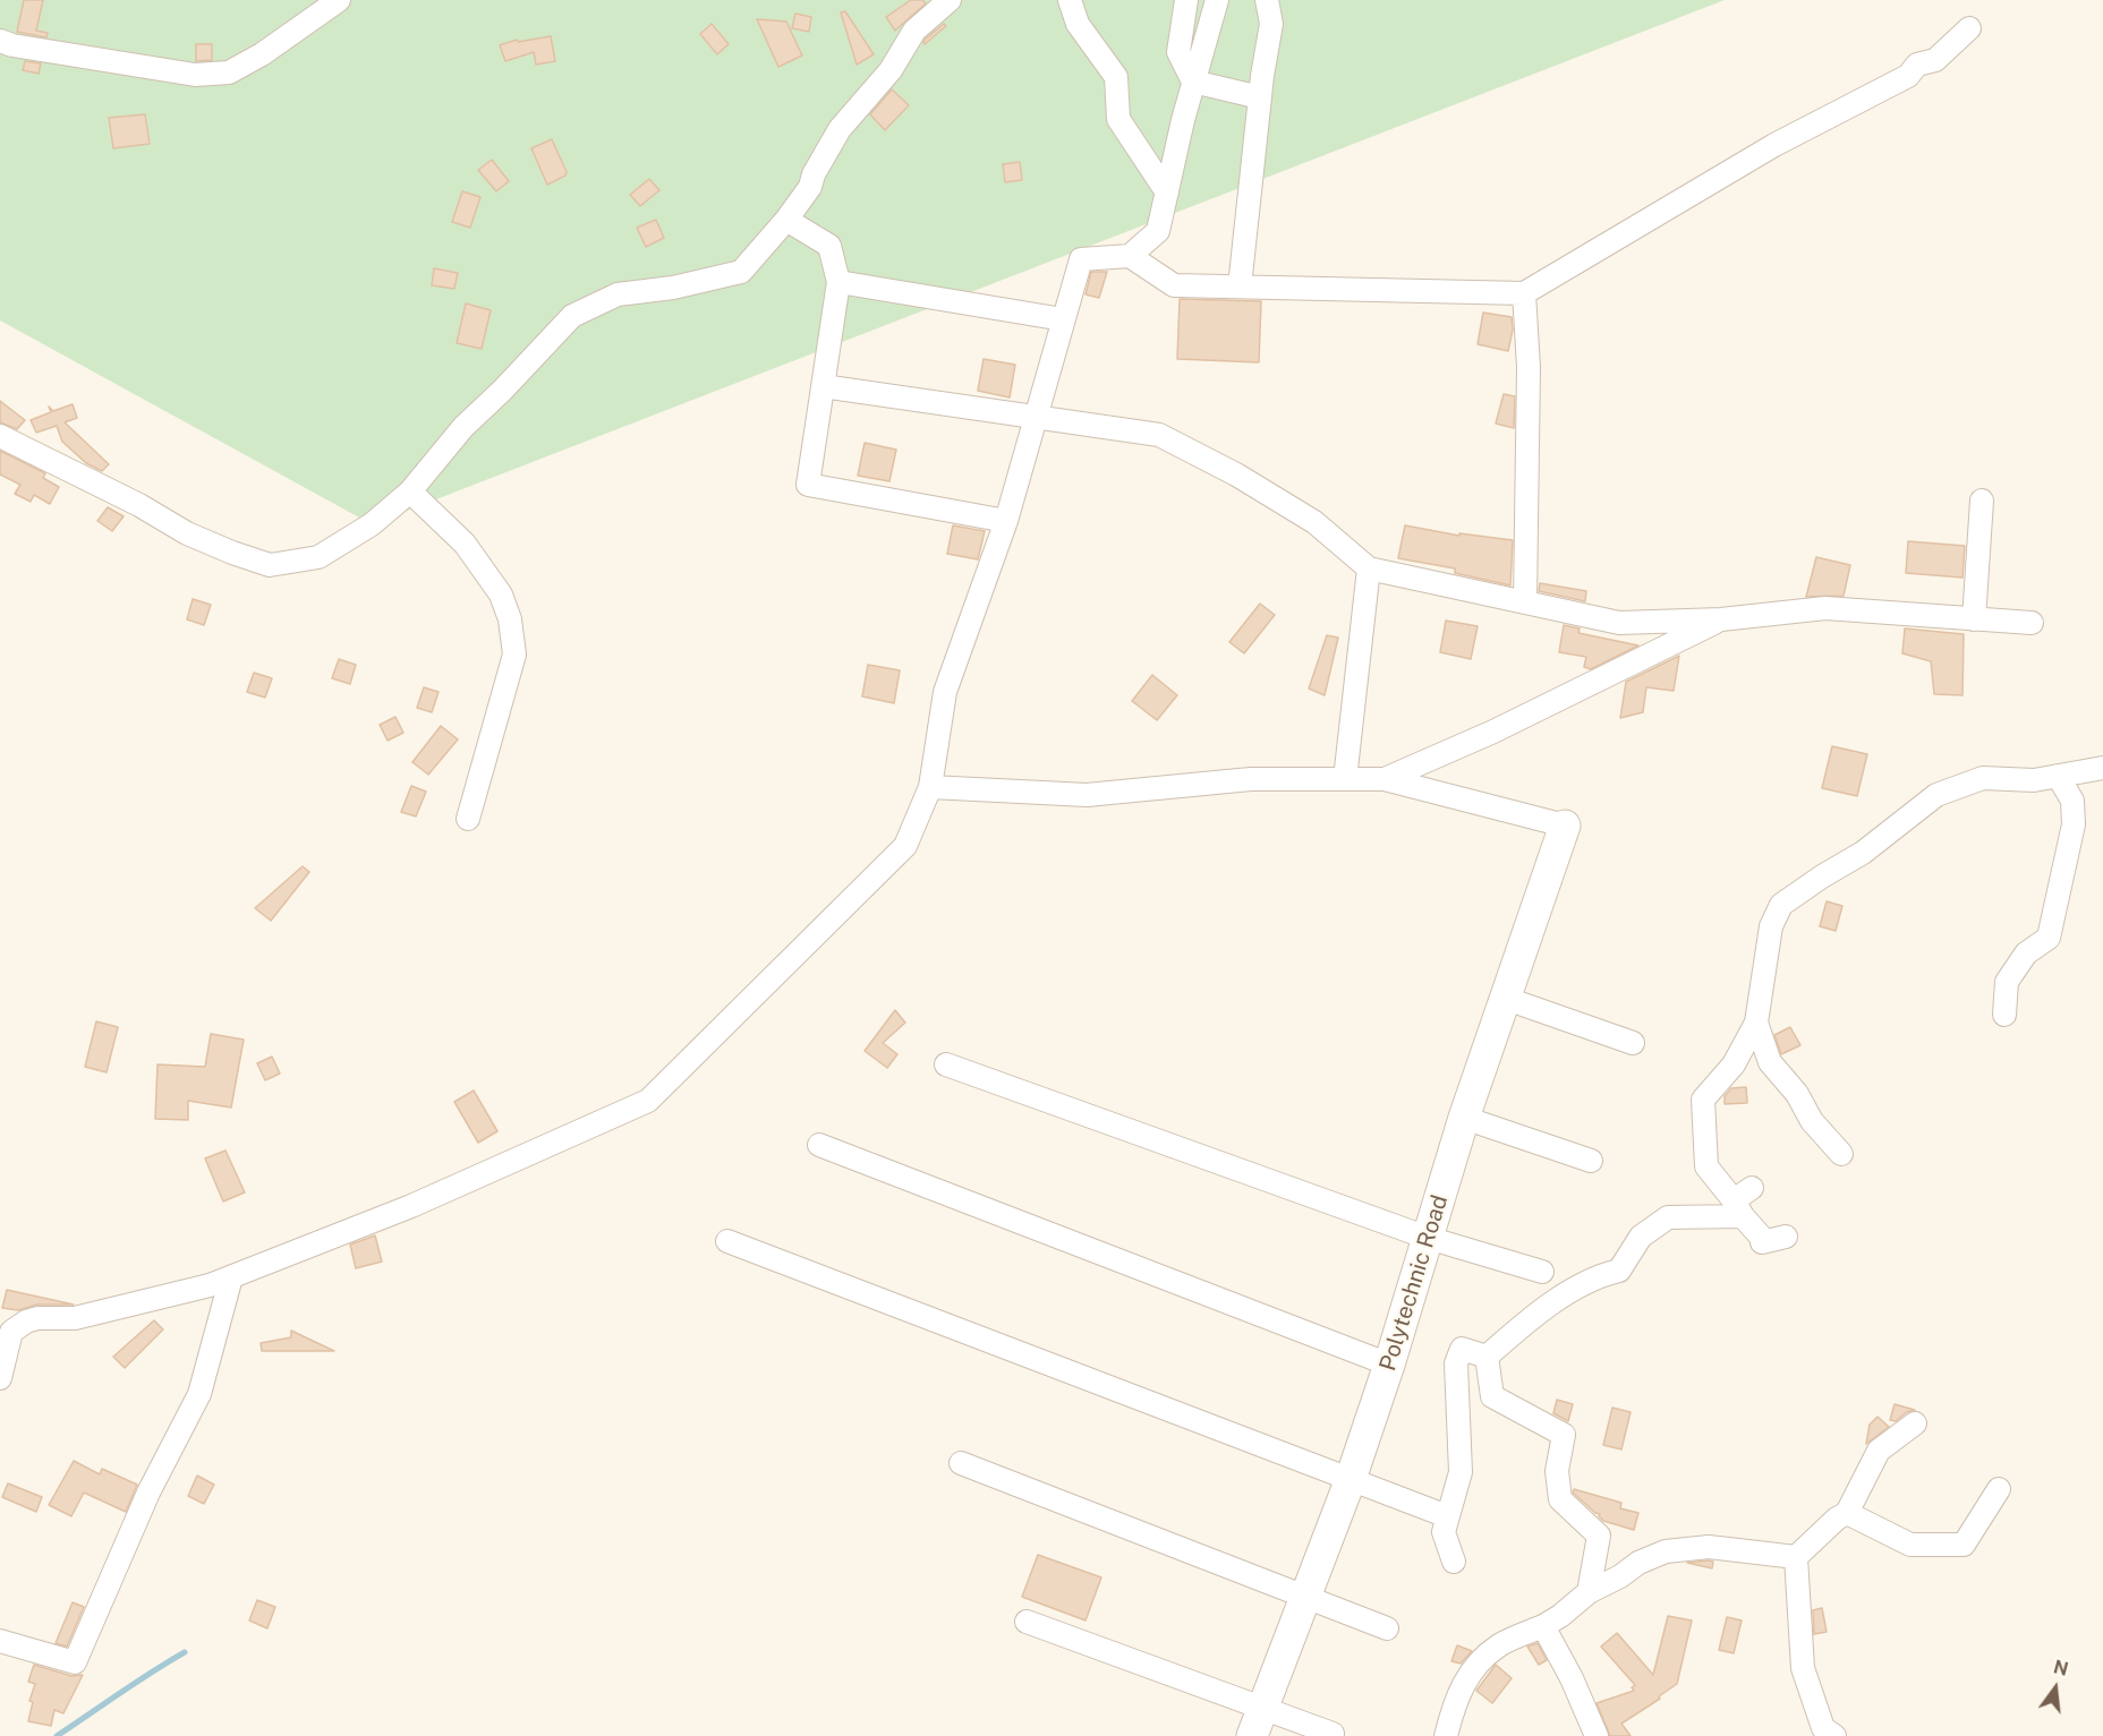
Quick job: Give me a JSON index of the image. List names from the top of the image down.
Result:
{
  "streets": {
    "street": ["Polytechnic Road"]
  },
  "north": "top"
}
